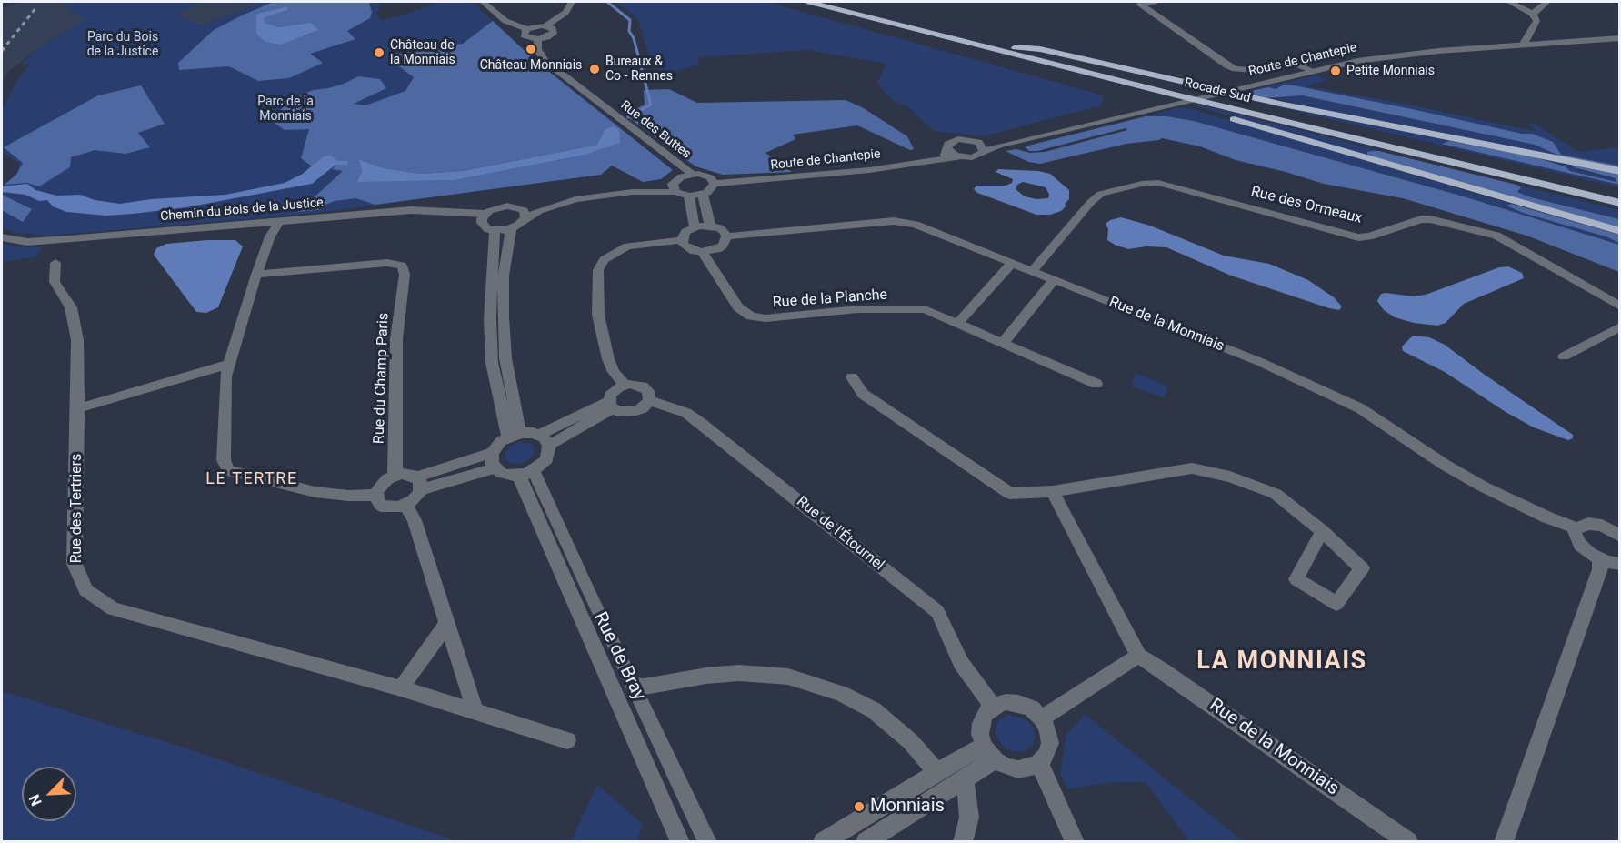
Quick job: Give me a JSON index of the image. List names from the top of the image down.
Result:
{
  "streets": {
    "highway": ["Rocade Sud"],
    "street": [
      "Route de Chantepie",
      "Rue des Buttes",
      "Rue des Ormeaux",
      "Chemin du Bois de la Justice",
      "Rue de la Planche",
      "Rue de la Monniais",
      "Rue du Champ Paris",
      "Rue des Tertriers",
      "Rue de l'Étournel",
      "Rue de Bray"
    ]
  },
  "crossings": [
    ["Route de Chantepie", "Rue des Buttes"],
    ["Rue des Ormeaux", "Rue de la Monniais"],
    ["Rue de la Planche", "Rue de la Monniais"]
  ],
  "districts": ["LE TERTRE", "LA MONNIAIS"],
  "parks": ["Parc du Bois de la Justice", "Parc de la Monniais"],
  "places": [
    "Château Monniais",
    "Château de la Monniais",
    "Bureaux & Co - Rennes",
    "Petite Monniais",
    "Monniais"
  ],
  "north": "bottom left"
}
